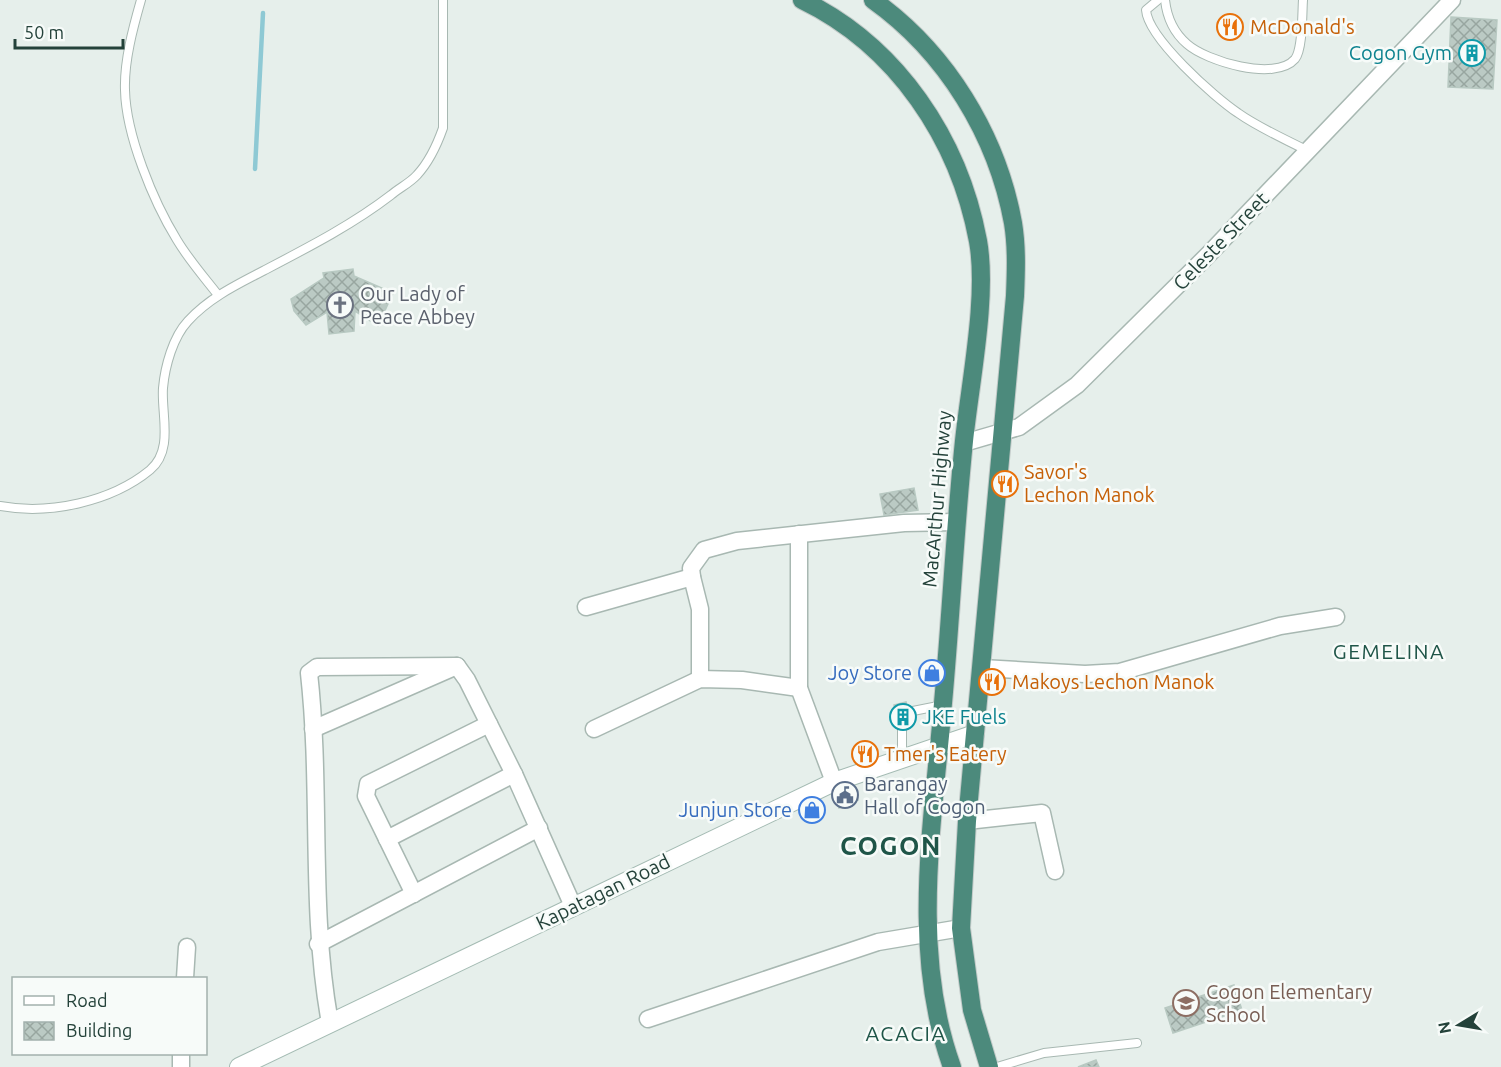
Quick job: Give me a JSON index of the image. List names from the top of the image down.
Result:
{
  "streets": {
    "highway": ["MacArthur Highway"],
    "main road": ["Kapatagan Road"],
    "street": ["Celeste Street"]
  },
  "crossings": [
    ["Celeste Street", "MacArthur Highway"],
    ["MacArthur Highway", "Kapatagan Road"]
  ],
  "districts": ["GEMELINA", "COGON", "ACACIA"],
  "places": {
    "restaurant": [
      "McDonald's",
      "Savor's Lechon Manok",
      "Makoys Lechon Manok",
      "Tmer's Eatery"
    ],
    "building": ["Cogon Gym", "JKE Fuels"],
    "church": ["Our Lady of Peace Abbey"],
    "shop": ["Joy Store", "Junjun Store"],
    "public building": ["Barangay Hall of Cogon"],
    "school or university": ["Cogon Elementary School"]
  },
  "legend": ["Road", "Building"],
  "scale_bar": "50 m",
  "north": "left"
}
